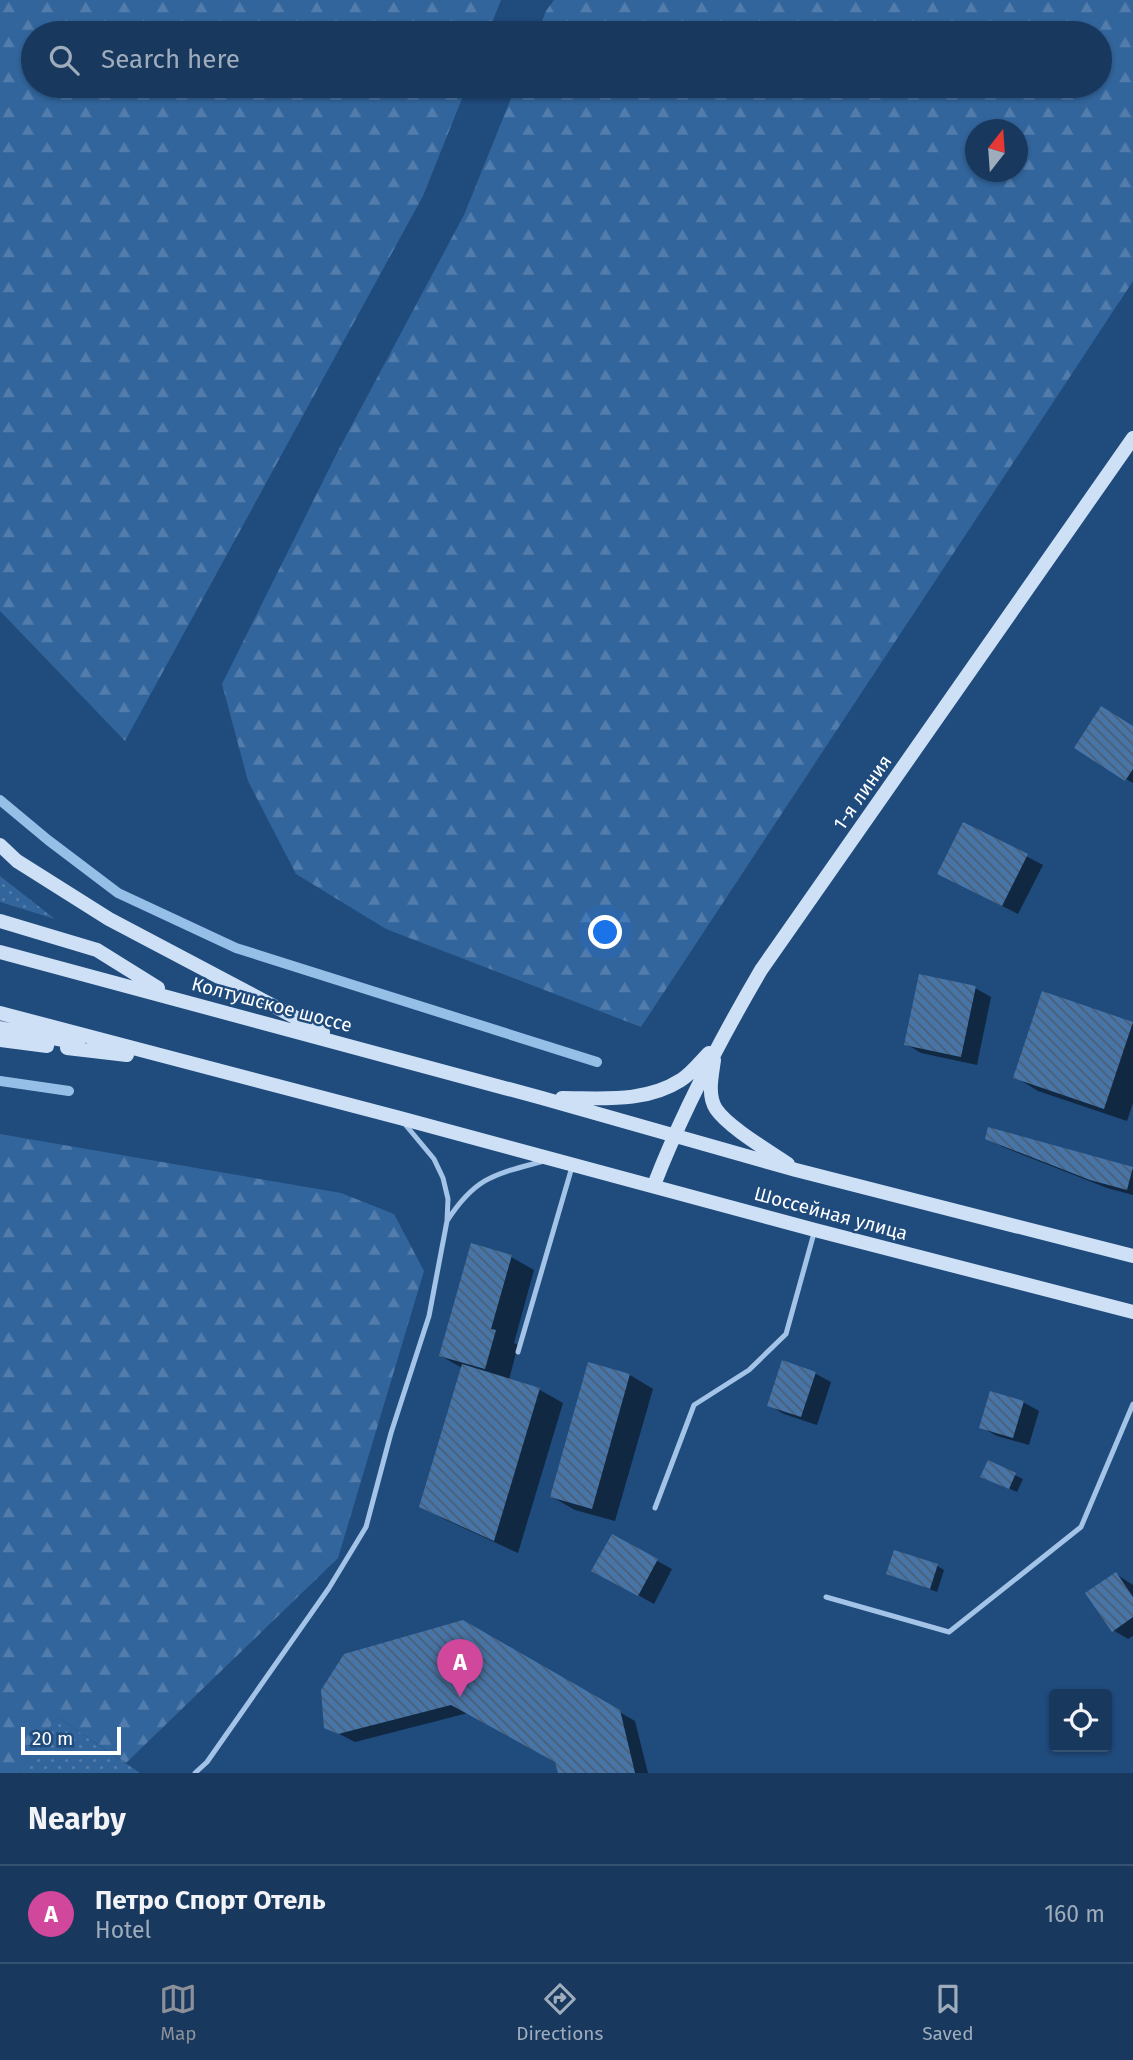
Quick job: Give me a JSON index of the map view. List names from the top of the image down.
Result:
{
  "streets": {
    "main road": ["1-я линия", "Колтушское шоссе", "Шоссейная улица"]
  },
  "crossings": [
    ["1-я линия", "Шоссейная улица"],
    ["Колтушское шоссе", "Шоссейная улица"]
  ],
  "scale_bar": "20 m",
  "north": "top",
  "page": {
    "search": "Search here",
    "pins": "A",
    "scale": "20 m",
    "heading": "Nearby",
    "list": [
      {
        "mark": "A",
        "name": "Петро Спорт Отель",
        "note": "Hotel",
        "value": "160 m"
      }
    ],
    "nav": ["Map", "Directions", "Saved"]
  }
}
